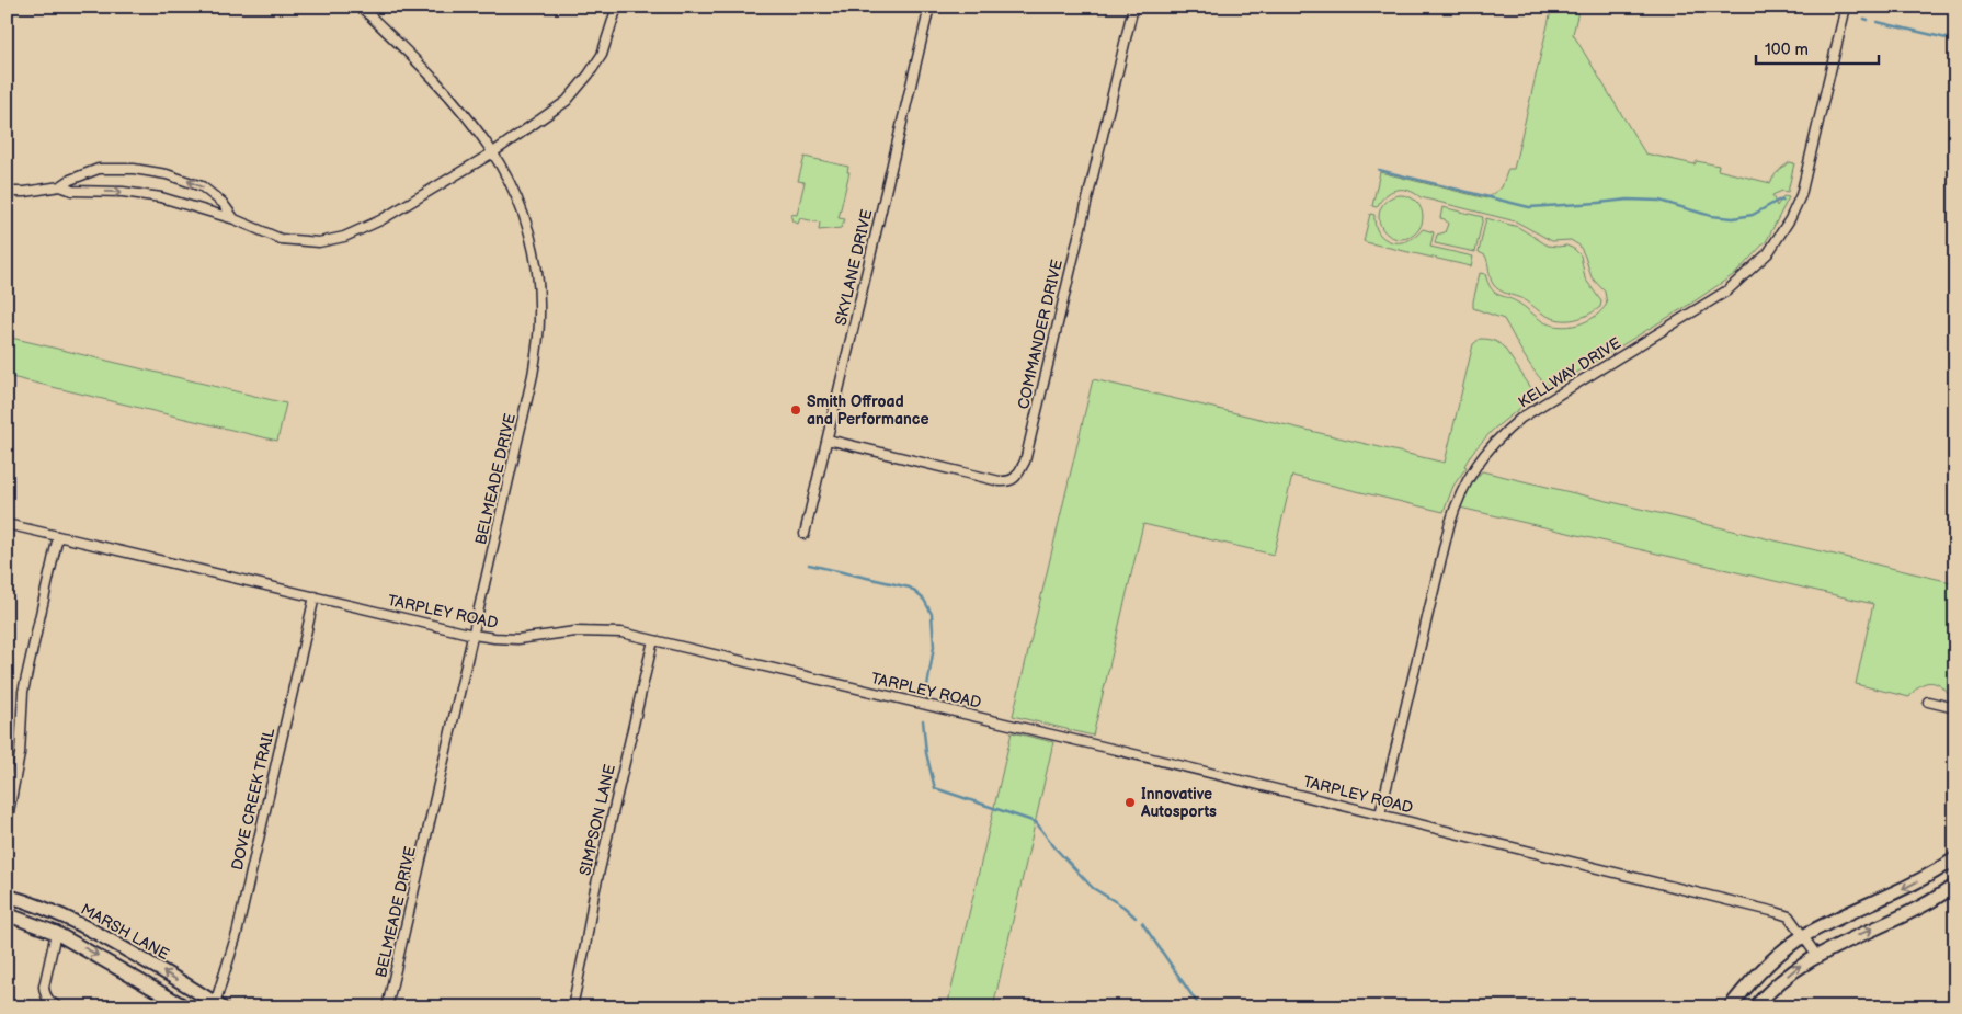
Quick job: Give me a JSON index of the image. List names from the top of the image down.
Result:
{
  "streets": {
    "main road": ["MARSH LANE"],
    "street": [
      "SKYLANE DRIVE",
      "COMMANDER DRIVE",
      "KELLWAY DRIVE",
      "BELMEADE DRIVE",
      "TARPLEY ROAD",
      "DOVE CREEK TRAIL",
      "SIMPSON LANE"
    ]
  },
  "crossings": [
    ["SKYLANE DRIVE", "COMMANDER DRIVE"],
    ["KELLWAY DRIVE", "TARPLEY ROAD"],
    ["BELMEADE DRIVE", "TARPLEY ROAD"],
    ["TARPLEY ROAD", "DOVE CREEK TRAIL"],
    ["TARPLEY ROAD", "SIMPSON LANE"],
    ["DOVE CREEK TRAIL", "MARSH LANE"]
  ],
  "places": ["Smith Offroad and Performance", "Innovative Autosports"],
  "scale_bar": "100 m"
}
